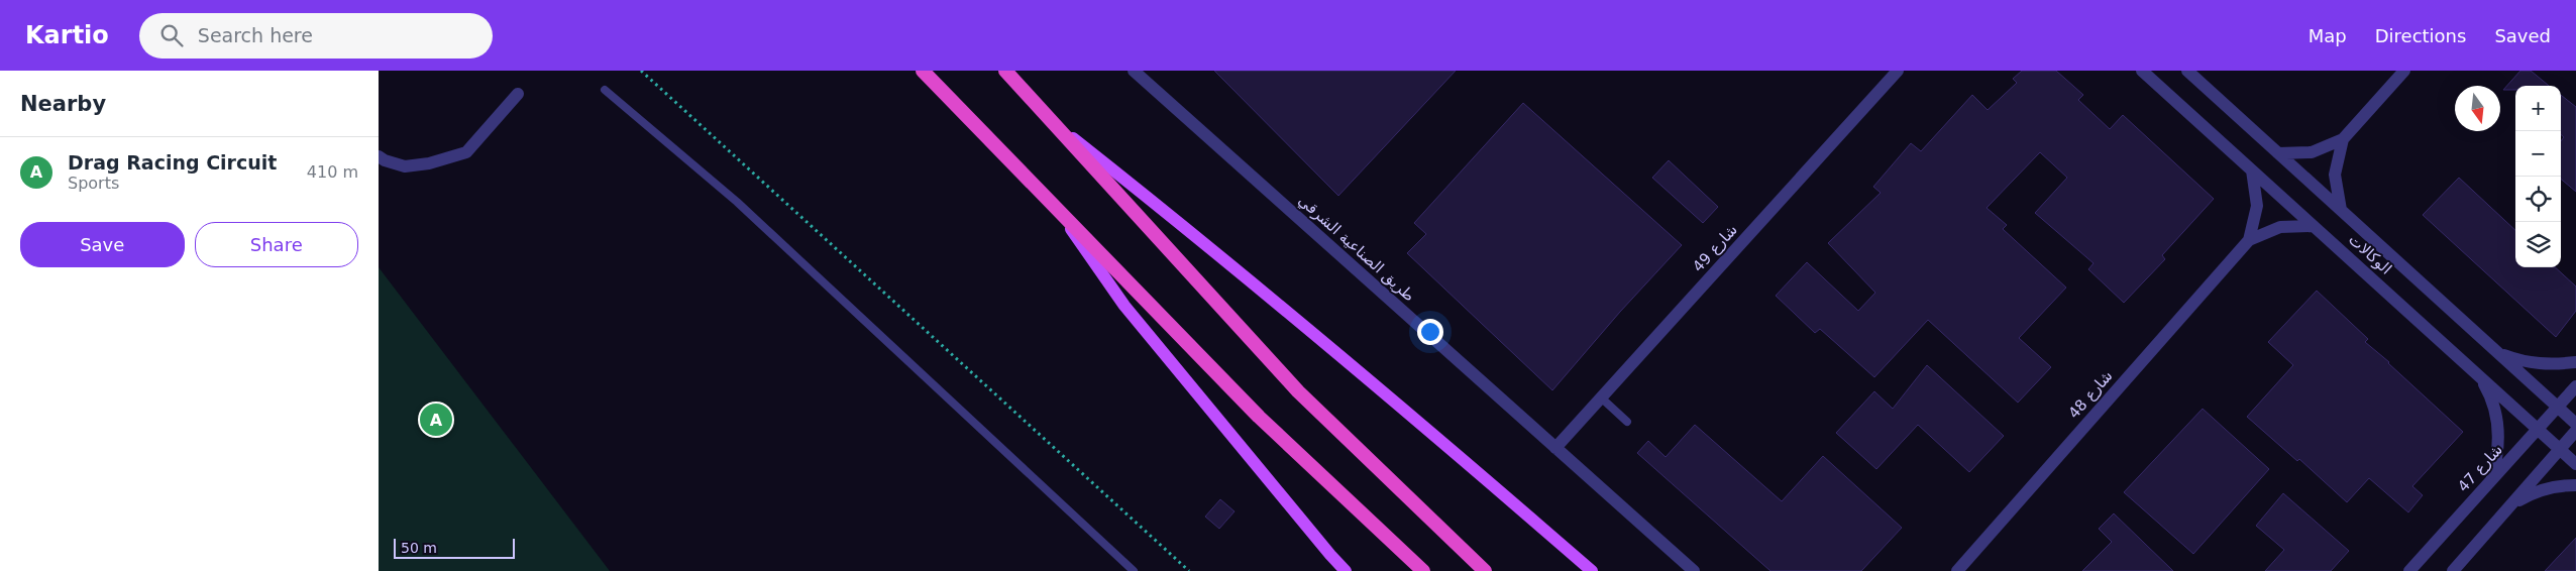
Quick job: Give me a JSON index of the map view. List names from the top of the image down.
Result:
{
  "streets": {
    "street": [
      "طريق الصناعية الشرقي",
      "شارع 49",
      "الوكالات",
      "شارع 48",
      "شارع 47"
    ]
  },
  "crossings": [
    ["طريق الصناعية الشرقي", "شارع 49"],
    ["الوكالات", "شارع 48"],
    ["الوكالات", "شارع 47"]
  ],
  "scale_bar": "50 m",
  "north": "bottom",
  "page": {
    "header": "Kartio",
    "search": "Search here",
    "nav": ["Map", "Directions", "Saved"],
    "heading": "Nearby",
    "map_buttons": ["+", "−"],
    "list": [
      {
        "mark": "A",
        "name": "Drag Racing Circuit",
        "note": "Sports",
        "value": "410 m"
      }
    ],
    "buttons": ["Save", "Share"],
    "pins": "A",
    "scale": "50 m"
  }
}
